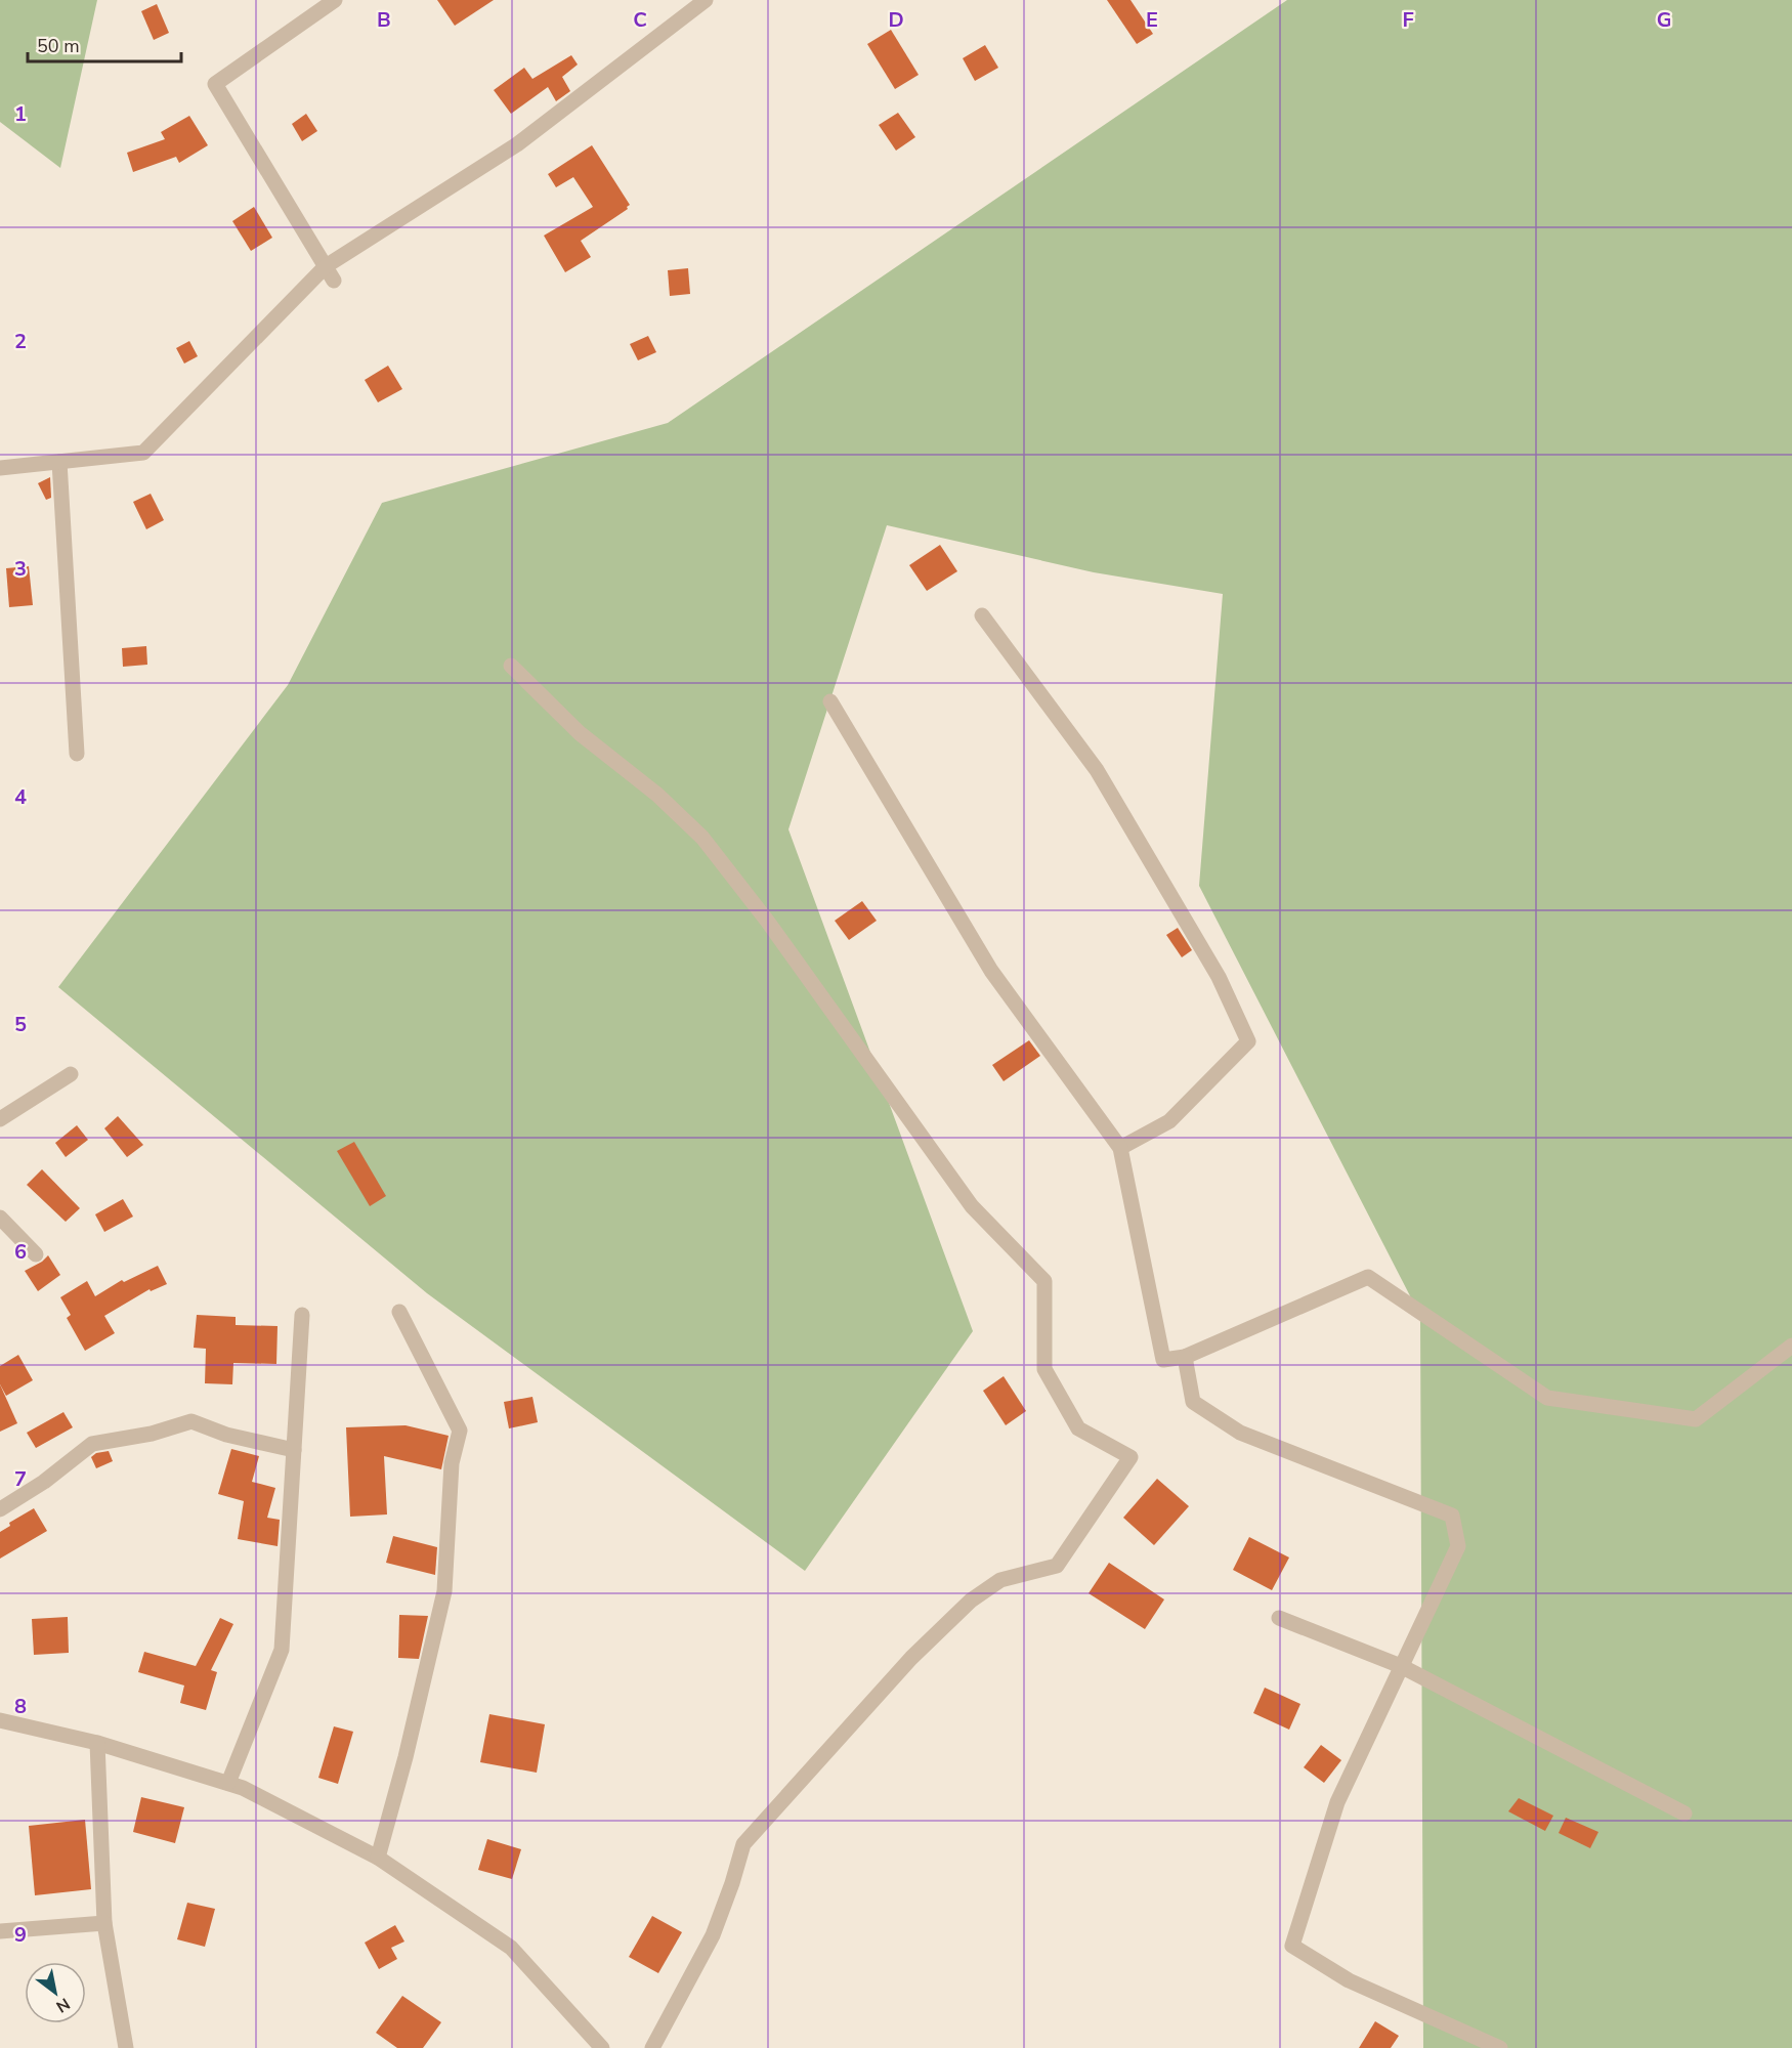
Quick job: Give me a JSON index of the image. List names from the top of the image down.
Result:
{
  "scale_bar": "50 m",
  "north": "bottom right",
  "grid": {
    "columns": [
      "B",
      "C",
      "D",
      "E",
      "F",
      "G"
    ],
    "rows": [
      "1",
      "2",
      "3",
      "4",
      "5",
      "6",
      "7",
      "8",
      "9"
    ]
  }
}
